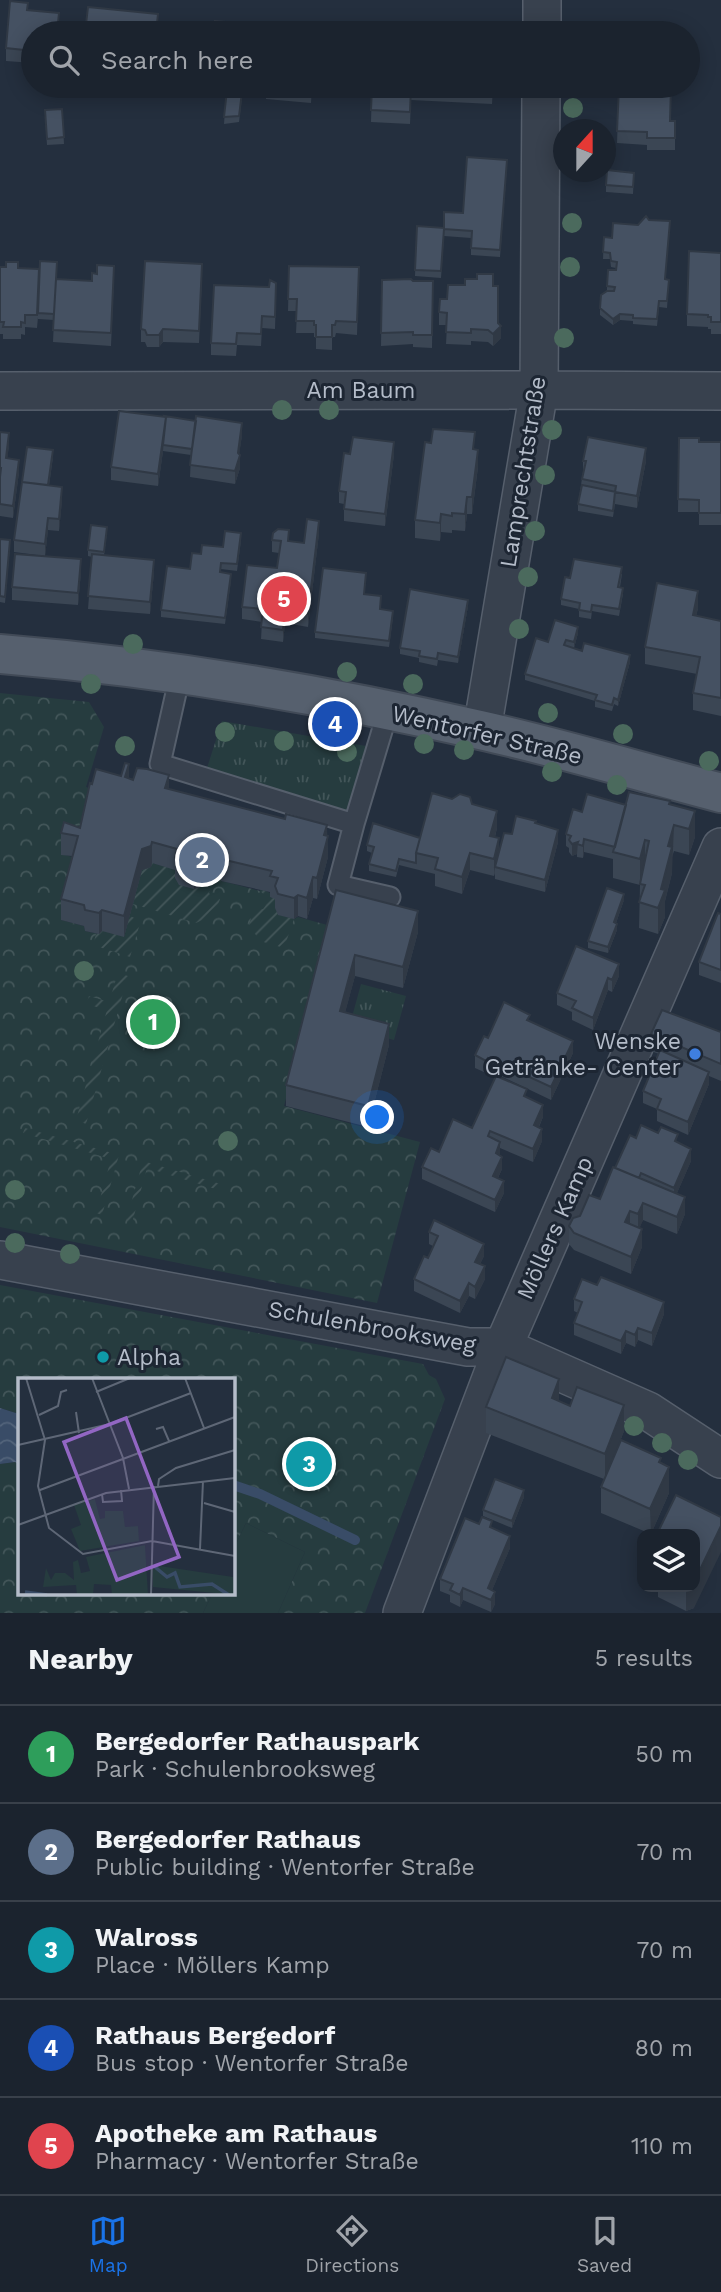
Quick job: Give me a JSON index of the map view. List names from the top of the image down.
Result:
{
  "streets": {
    "main road": ["Wentorfer Straße"],
    "street": [
      "Am Baum",
      "Lamprechtstraße",
      "Möllers Kamp",
      "Schulenbrooksweg"
    ]
  },
  "crossings": [
    ["Am Baum", "Lamprechtstraße"],
    ["Lamprechtstraße", "Wentorfer Straße"],
    ["Möllers Kamp", "Schulenbrooksweg"]
  ],
  "places": ["Wenske Getränke- Center", "Alpha"],
  "north": "top",
  "page": {
    "search": "Search here",
    "pins": [
      "5",
      "4",
      "2",
      "1",
      "3"
    ],
    "heading": ["Nearby", "5 results"],
    "list": [
      {
        "mark": "1",
        "name": "Bergedorfer Rathauspark",
        "note": "Park · Schulenbrooksweg",
        "value": "50 m"
      },
      {
        "mark": "2",
        "name": "Bergedorfer Rathaus",
        "note": "Public building · Wentorfer Straße",
        "value": "70 m"
      },
      {
        "mark": "3",
        "name": "Walross",
        "note": "Place · Möllers Kamp",
        "value": "70 m"
      },
      {
        "mark": "4",
        "name": "Rathaus Bergedorf",
        "note": "Bus stop · Wentorfer Straße",
        "value": "80 m"
      },
      {
        "mark": "5",
        "name": "Apotheke am Rathaus",
        "note": "Pharmacy · Wentorfer Straße",
        "value": "110 m"
      }
    ],
    "nav": ["Map", "Directions", "Saved"]
  }
}
